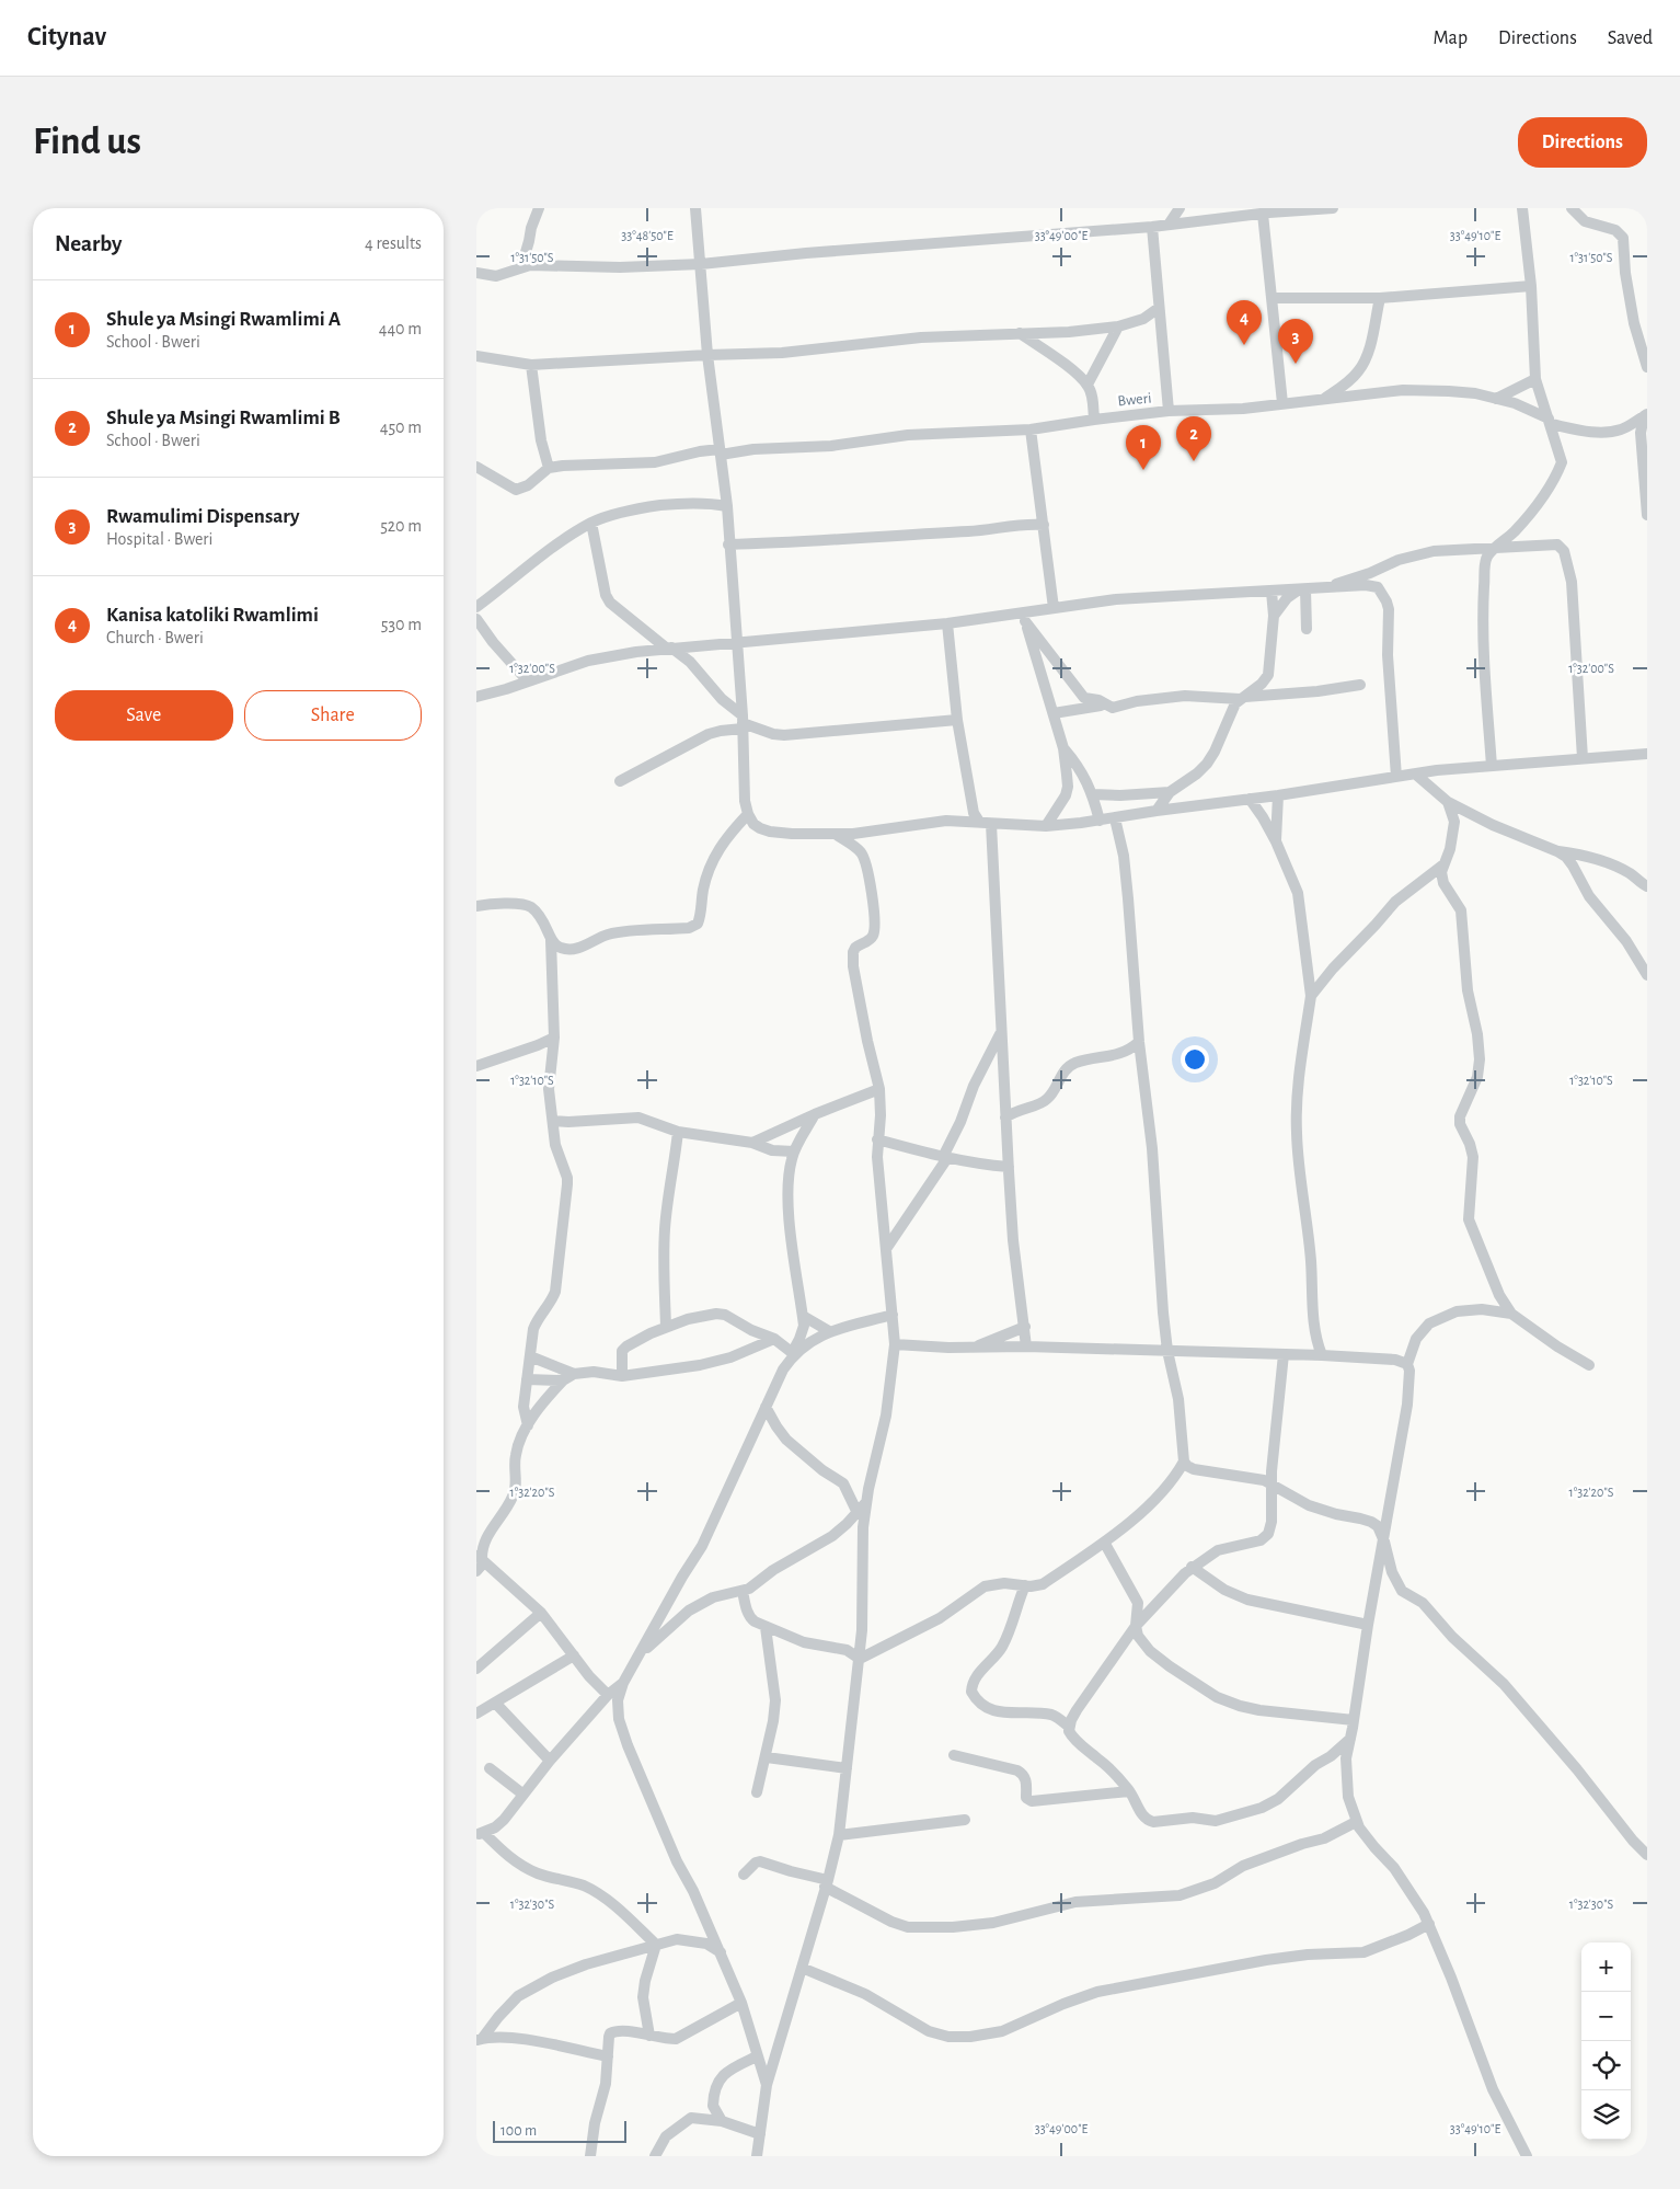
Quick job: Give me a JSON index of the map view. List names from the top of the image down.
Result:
{
  "streets": {
    "street": ["Bweri"]
  },
  "scale_bar": "100 m",
  "page": {
    "header": "Citynav",
    "nav": ["Map", "Directions", "Saved"],
    "buttons": [
      "Directions",
      ["Save", "Share"]
    ],
    "title": "Find us",
    "heading": ["Nearby", "4 results"],
    "list": [
      {
        "mark": "1",
        "name": "Shule ya Msingi Rwamlimi A",
        "note": "School · Bweri",
        "value": "440 m"
      },
      {
        "mark": "2",
        "name": "Shule ya Msingi Rwamlimi B",
        "note": "School · Bweri",
        "value": "450 m"
      },
      {
        "mark": "3",
        "name": "Rwamulimi Dispensary",
        "note": "Hospital · Bweri",
        "value": "520 m"
      },
      {
        "mark": "4",
        "name": "Kanisa katoliki Rwamlimi",
        "note": "Church · Bweri",
        "value": "530 m"
      }
    ],
    "pins": [
      "4",
      "3",
      "2",
      "1"
    ],
    "map_buttons": ["+", "−"],
    "scale": "100 m"
  },
  "coordinates": [
    "33°48'50\"E",
    "33°49'00\"E",
    "33°49'10\"E",
    "1°31'50\"S",
    "1°32'00\"S",
    "1°32'10\"S",
    "1°32'20\"S",
    "1°32'30\"S"
  ]
}
